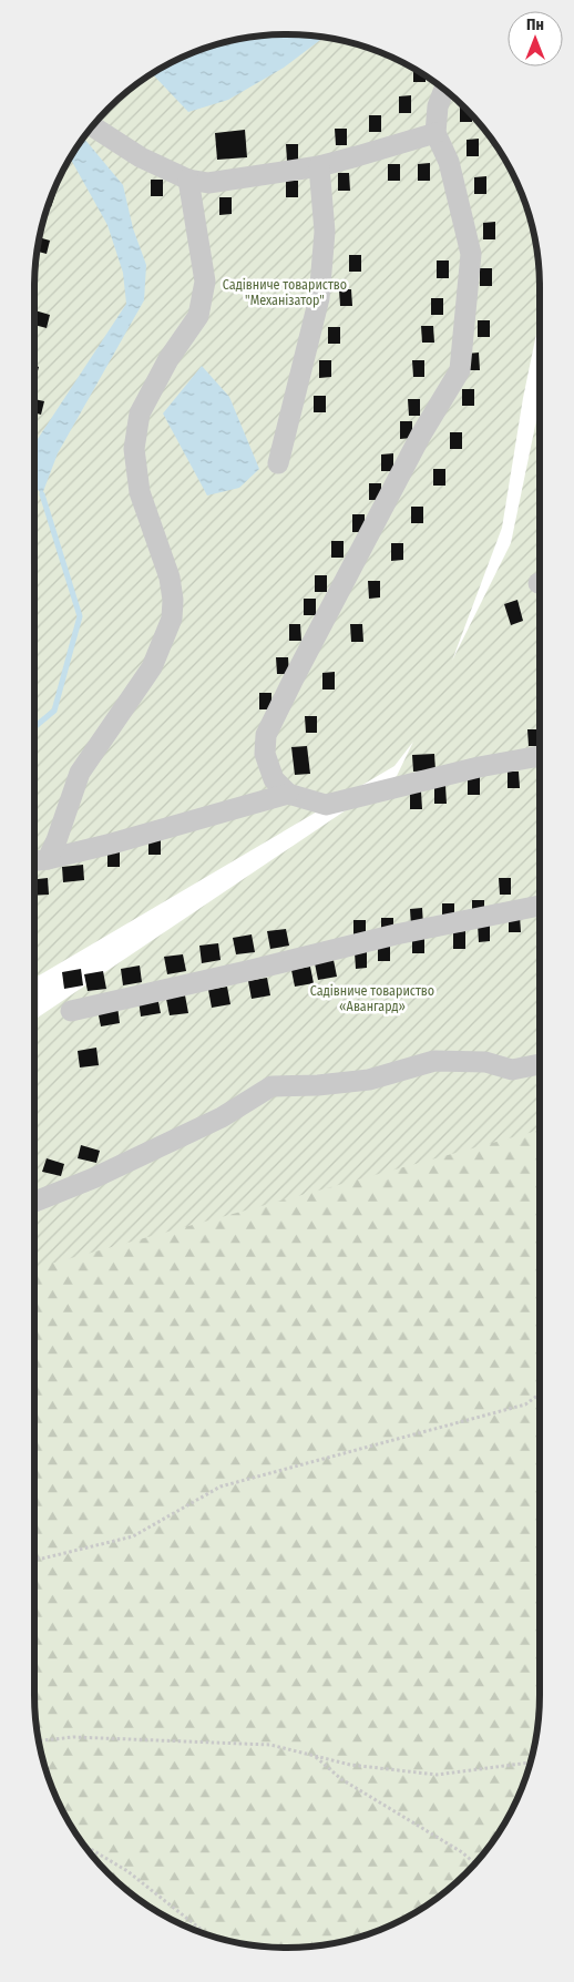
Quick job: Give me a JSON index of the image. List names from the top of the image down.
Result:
{
  "parks": ["Садівниче товариство \"Механізатор\"", "Садівниче товариство «Авангард»"],
  "north": "top"
}
